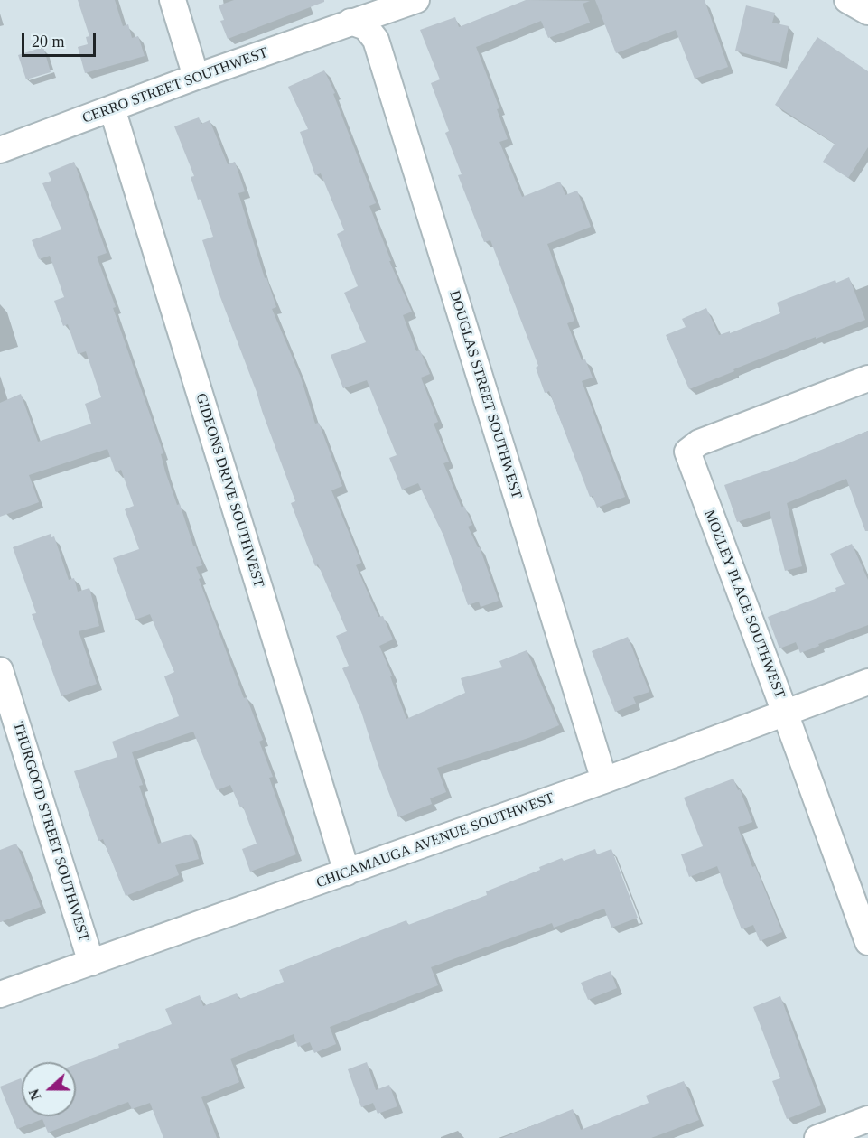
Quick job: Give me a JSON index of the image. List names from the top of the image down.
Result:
{
  "streets": {
    "street": [
      "CERRO STREET SOUTHWEST",
      "DOUGLAS STREET SOUTHWEST",
      "GIDEONS DRIVE SOUTHWEST",
      "MOZLEY PLACE SOUTHWEST",
      "THURGOOD STREET SOUTHWEST",
      "CHICAMAUGA AVENUE SOUTHWEST"
    ]
  },
  "crossings": [
    ["CERRO STREET SOUTHWEST", "DOUGLAS STREET SOUTHWEST"],
    ["CERRO STREET SOUTHWEST", "GIDEONS DRIVE SOUTHWEST"],
    ["DOUGLAS STREET SOUTHWEST", "CHICAMAUGA AVENUE SOUTHWEST"],
    ["GIDEONS DRIVE SOUTHWEST", "CHICAMAUGA AVENUE SOUTHWEST"],
    ["MOZLEY PLACE SOUTHWEST", "CHICAMAUGA AVENUE SOUTHWEST"],
    ["THURGOOD STREET SOUTHWEST", "CHICAMAUGA AVENUE SOUTHWEST"]
  ],
  "scale_bar": "20 m",
  "north": "left"
}
